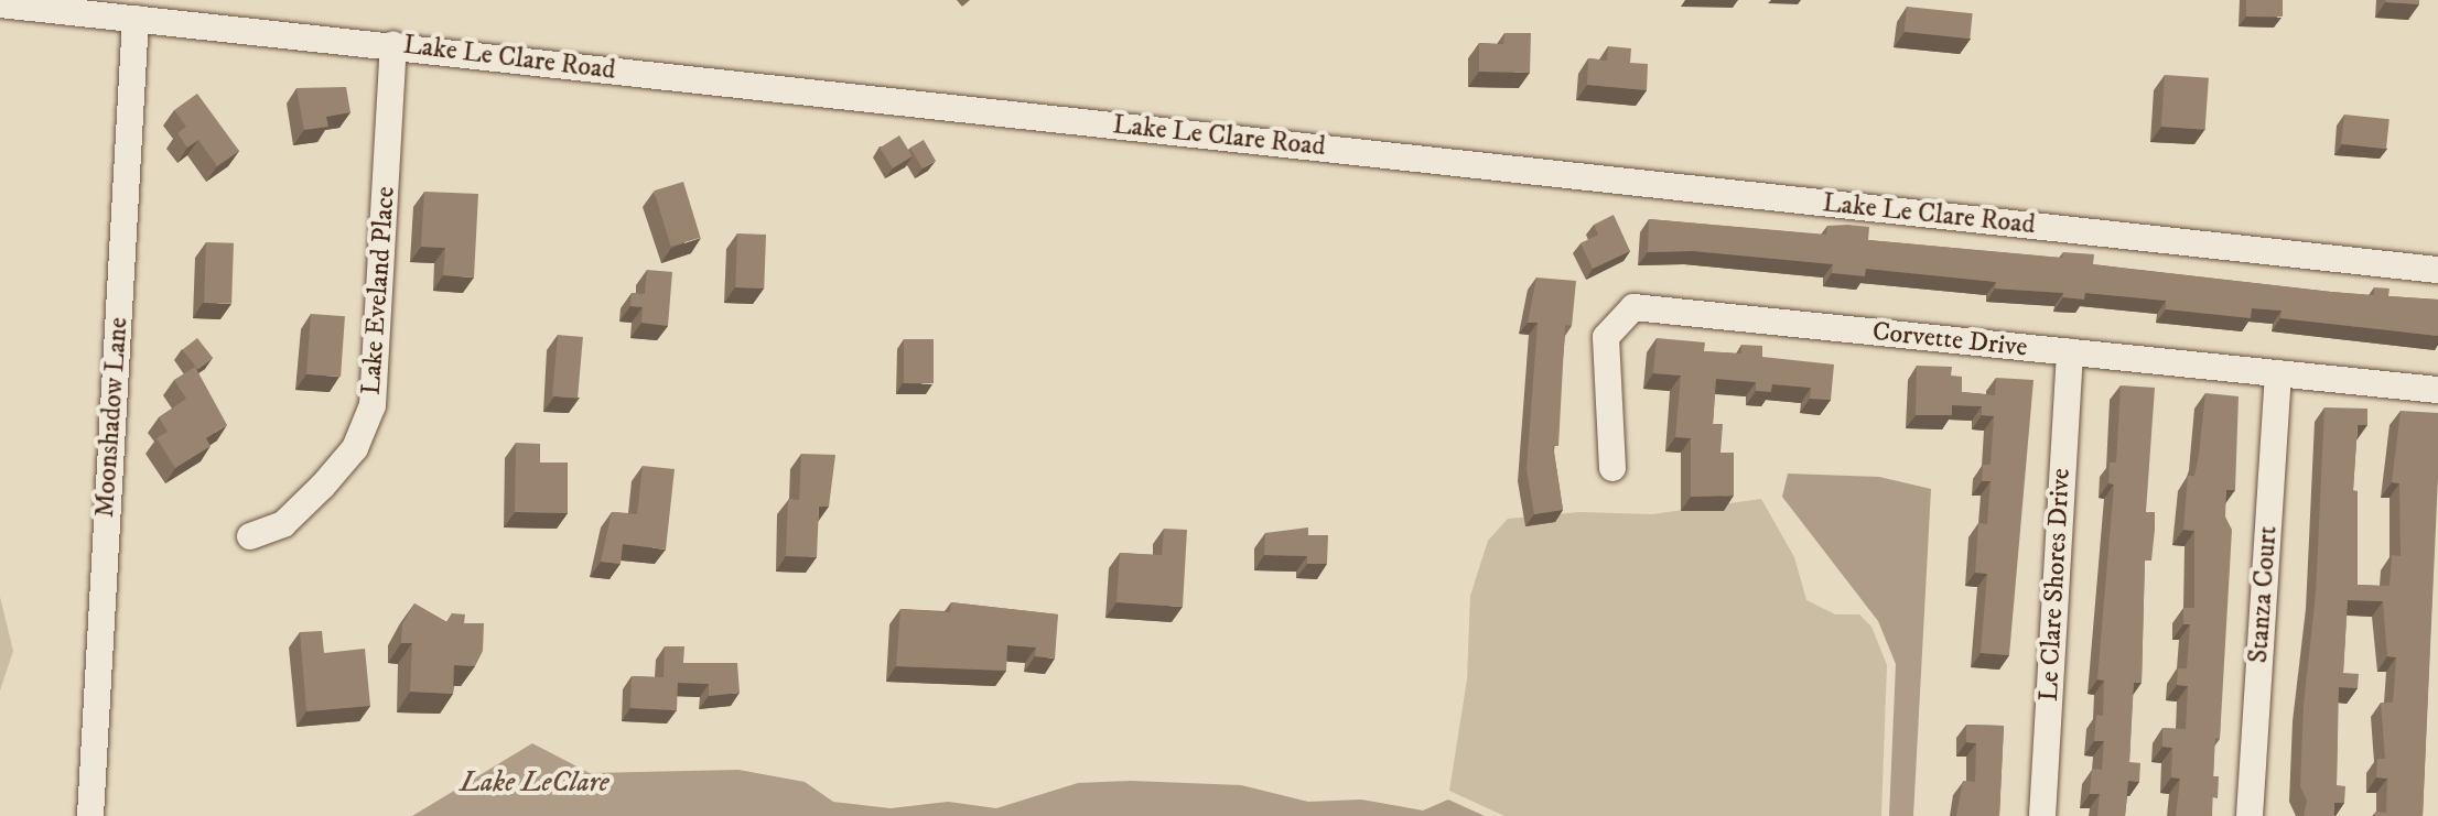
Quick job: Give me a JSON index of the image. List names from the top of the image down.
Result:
{
  "streets": {
    "street": [
      "Lake Le Clare Road",
      "Lake Eveland Place",
      "Corvette Drive",
      "Moonshadow Lane",
      "Le Clare Shores Drive",
      "Stanza Court"
    ]
  },
  "crossings": [
    ["Lake Le Clare Road", "Lake Eveland Place"],
    ["Lake Le Clare Road", "Moonshadow Lane"],
    ["Corvette Drive", "Le Clare Shores Drive"],
    ["Corvette Drive", "Stanza Court"]
  ],
  "water": ["Lake LeClare"]
}
